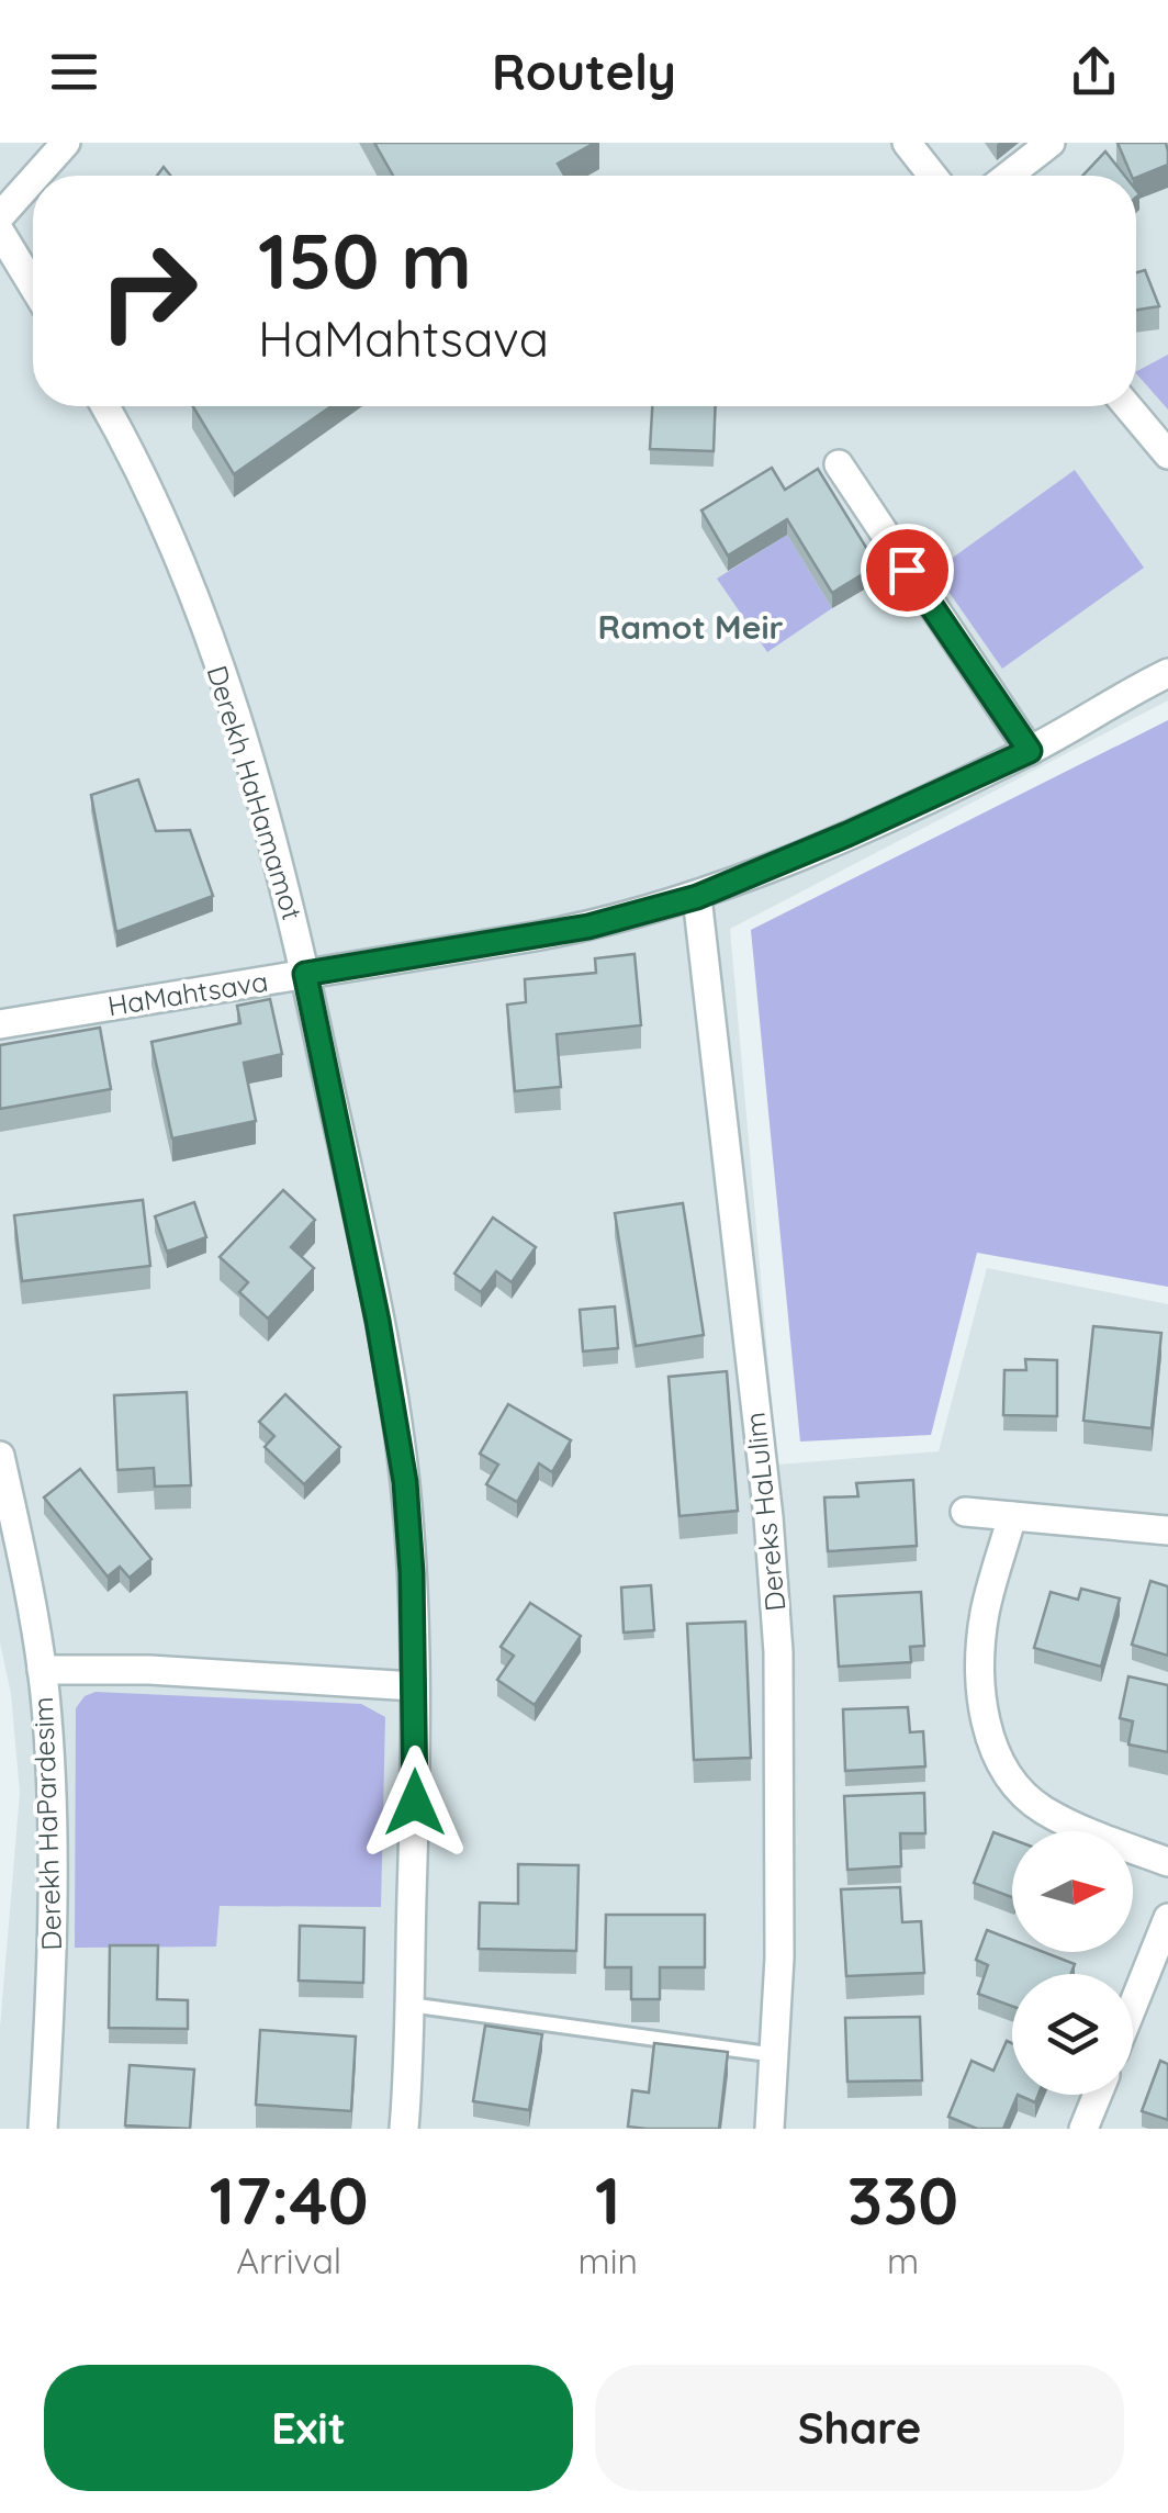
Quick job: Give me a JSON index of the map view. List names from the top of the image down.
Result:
{
  "streets": {
    "street": [
      "Derekh HaHamamot",
      "HaMahtsava",
      "Dereks HaLulim",
      "Derekh HaPardesim"
    ]
  },
  "crossings": [
    ["Derekh HaHamamot", "HaMahtsava"],
    ["HaMahtsava", "Dereks HaLulim"]
  ],
  "districts": ["Ramot Meir"],
  "north": "right",
  "page": {
    "header": "Routely",
    "turn": ["150 m", "HaMahtsava"],
    "eta": [
      "17:40",
      "Arrival",
      "1",
      "min",
      "330",
      "m"
    ],
    "buttons": ["Exit", "Share"]
  }
}
